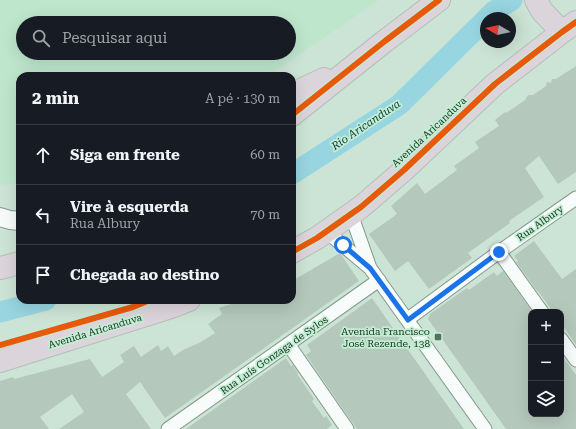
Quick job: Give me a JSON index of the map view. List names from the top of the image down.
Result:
{
  "streets": {
    "highway": ["Avenida Aricanduva"],
    "street": ["Rua Albury", "Rua Luís Gonzaga de Sylos"]
  },
  "water": ["Rio Aricanduva"],
  "places": {
    "transit": ["Avenida Francisco José Rezende, 138"]
  },
  "north": "left",
  "page": {
    "search": "Pesquisar aqui",
    "heading": ["2 min", "A pé · 130 m"],
    "list": [
      ["Siga em frente", "60 m"],
      ["Vire à esquerda", "Rua Albury", "70 m"],
      "Chegada ao destino"
    ],
    "map_buttons": ["+", "−"]
  }
}
